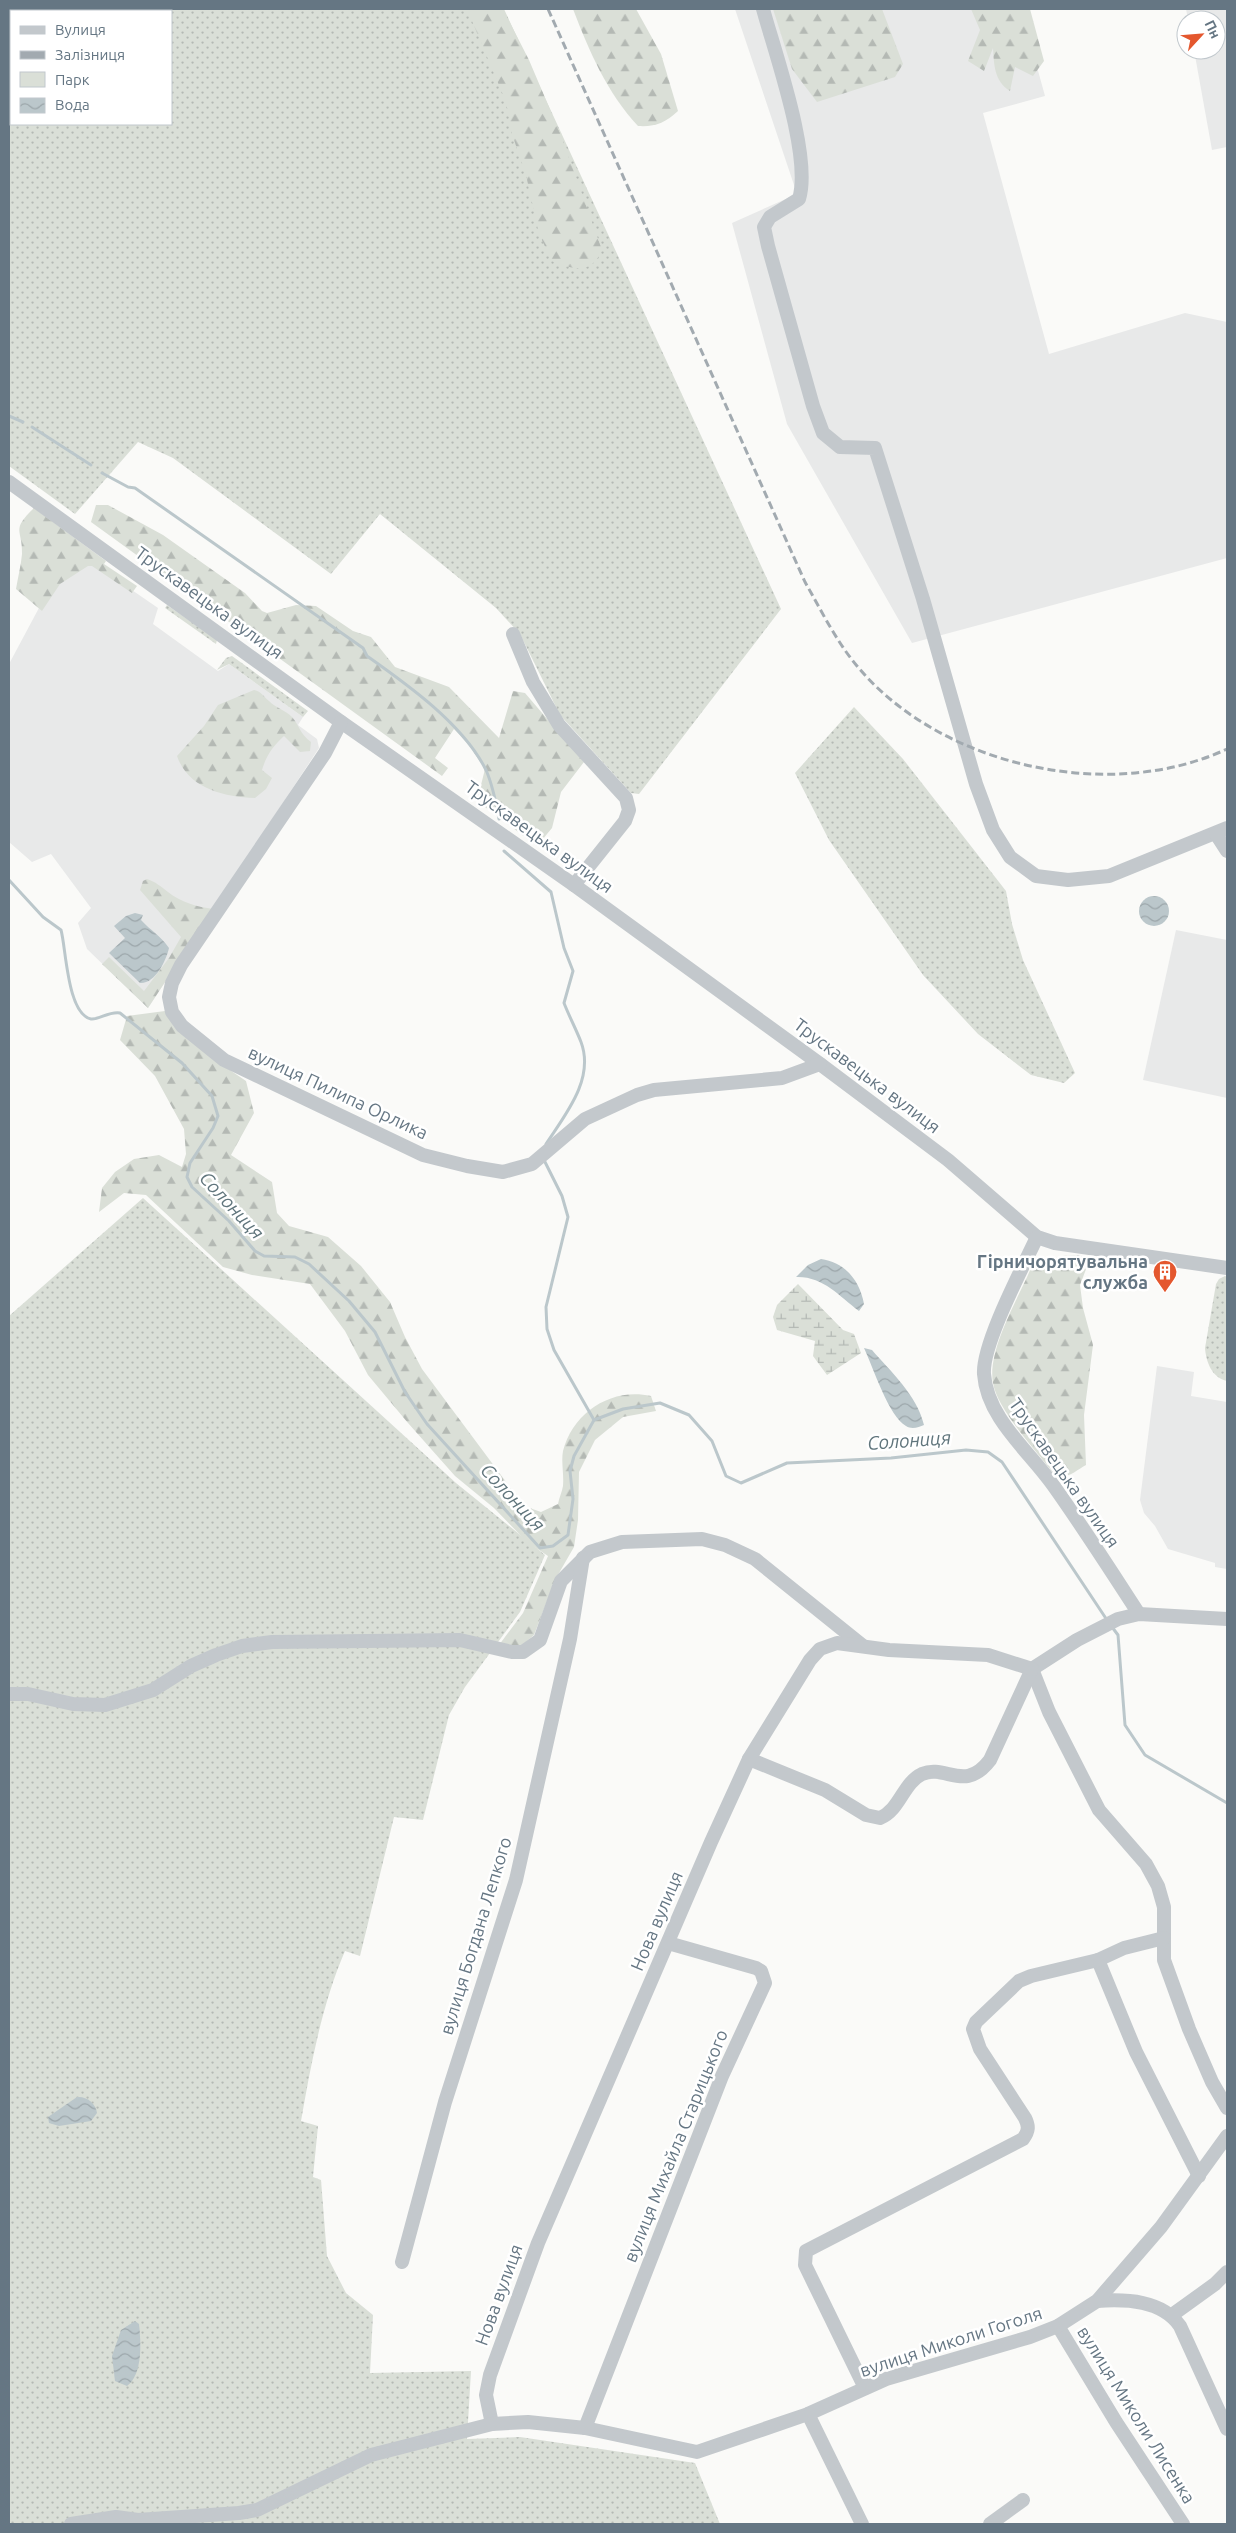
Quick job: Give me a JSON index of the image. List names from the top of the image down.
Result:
{
  "streets": {
    "street": [
      "Трускавецька вулиця",
      "вулиця Пилипа Орлика",
      "Нова вулиця",
      "вулиця Богдана Лепкого",
      "вулиця Михайла Старицького",
      "вулиця Миколи Гоголя",
      "вулиця Миколи Лисенка"
    ]
  },
  "crossings": [
    ["Трускавецька вулиця", "вулиця Пилипа Орлика"],
    ["Нова вулиця", "вулиця Михайла Старицького"],
    ["Нова вулиця", "вулиця Миколи Гоголя"],
    ["вулиця Михайла Старицького", "вулиця Миколи Гоголя"],
    ["вулиця Миколи Гоголя", "вулиця Миколи Лисенка"]
  ],
  "water": ["Солониця"],
  "places": {
    "building": ["Гірничорятувальна служба"]
  },
  "legend": [
    "Вулиця",
    "Залізниця",
    "Парк",
    "Вода"
  ],
  "north": "top right"
}
